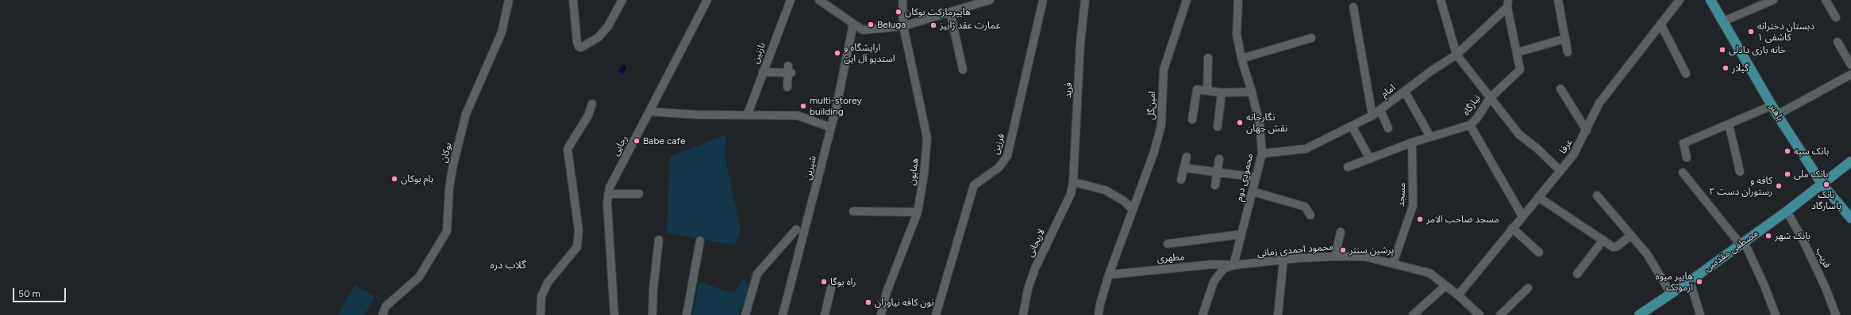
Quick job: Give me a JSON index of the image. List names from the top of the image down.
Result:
{
  "streets": {
    "main road": ["باهنر", "مصطفی مقدسی"],
    "street": [
      "نازنین",
      "فرید",
      "امام",
      "امین‌گل",
      "نیازگاه",
      "فرزین",
      "رجایی",
      "عرفا",
      "بوکان",
      "شیرین",
      "همایون",
      "محمودی دوم",
      "مسجد",
      "لاریجانی",
      "محمود احمدی زمانی",
      "مطهری",
      "قریب"
    ]
  },
  "crossings": [
    ["فرید", "لاریجانی"],
    ["امام", "محمودی دوم"],
    ["امین‌گل", "مطهری"],
    ["نیازگاه", "مسجد"],
    ["باهنر", "مصطفی مقدسی"],
    ["عرفا", "محمود احمدی زمانی"],
    ["محمودی دوم", "محمود احمدی زمانی"],
    ["محمودی دوم", "مطهری"],
    ["مسجد", "محمود احمدی زمانی"],
    ["محمود احمدی زمانی", "مطهری"],
    ["مصطفی مقدسی", "قریب"]
  ],
  "districts": ["گلاب دره"],
  "places": [
    "هایپرمارکت بوکان",
    "Beluga",
    "عمارت عقد ژابیز",
    "دبستان دخترانه کاشفی ۱",
    "خانه بازی دادلی",
    "ارایشگاه و استدیو آل این",
    "گیلار",
    "multi-storey building",
    "نگارخانه نقش جهان",
    "Babe cafe",
    "بانک سپه",
    "بانک ملی",
    "بام بوکان",
    "بانک پاسارگاد",
    "کافه و رستوران دست ۲",
    "مسجد صاحب الامر",
    "بانک شهر",
    "پرشین سنتر",
    "راه یوگا",
    "هایپر میوه آرموتک",
    "نون کافه نیاوران"
  ],
  "scale_bar": "50 m"
}
